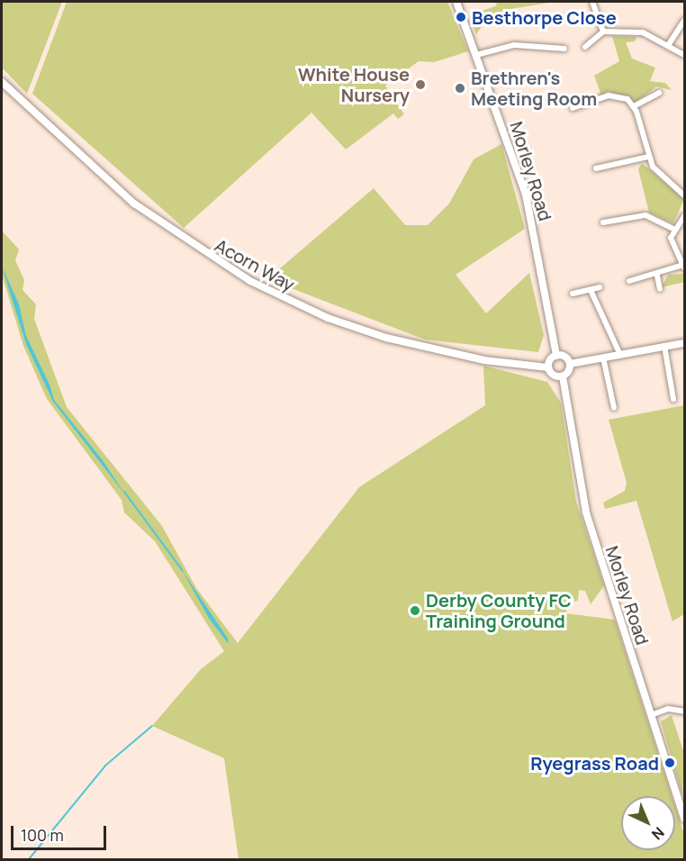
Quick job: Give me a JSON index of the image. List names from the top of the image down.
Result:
{
  "streets": {
    "street": ["Morley Road", "Acorn Way"]
  },
  "places": [
    "Besthorpe Close",
    "White House Nursery",
    "Brethren's Meeting Room",
    "Derby County FC Training Ground",
    "Ryegrass Road"
  ],
  "scale_bar": "100 m",
  "north": "bottom right"
}
